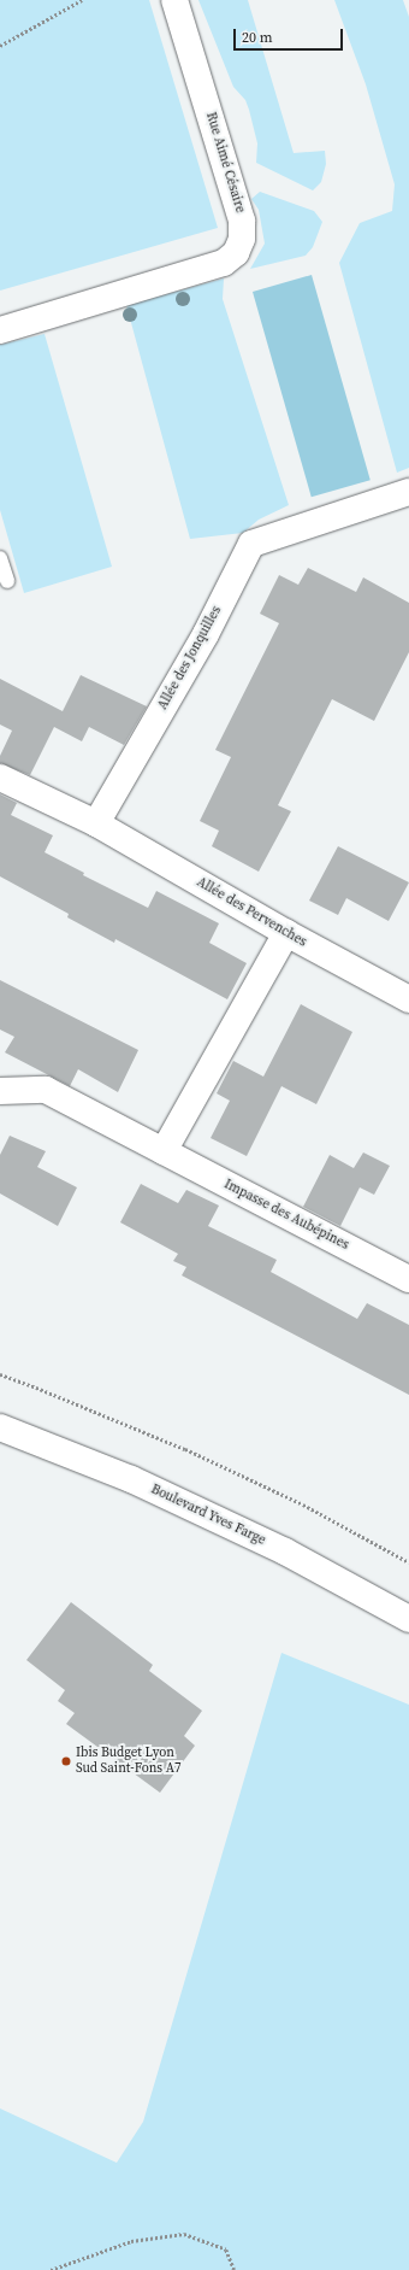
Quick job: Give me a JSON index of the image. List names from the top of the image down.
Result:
{
  "streets": {
    "street": [
      "Rue Aimé Césaire",
      "Allée des Jonquilles",
      "Allée des Pervenches",
      "Impasse des Aubépines",
      "Boulevard Yves Farge"
    ]
  },
  "crossings": [
    ["Allée des Jonquilles", "Allée des Pervenches"]
  ],
  "places": ["Ibis Budget Lyon Sud Saint-Fons A7"],
  "scale_bar": "20 m"
}
